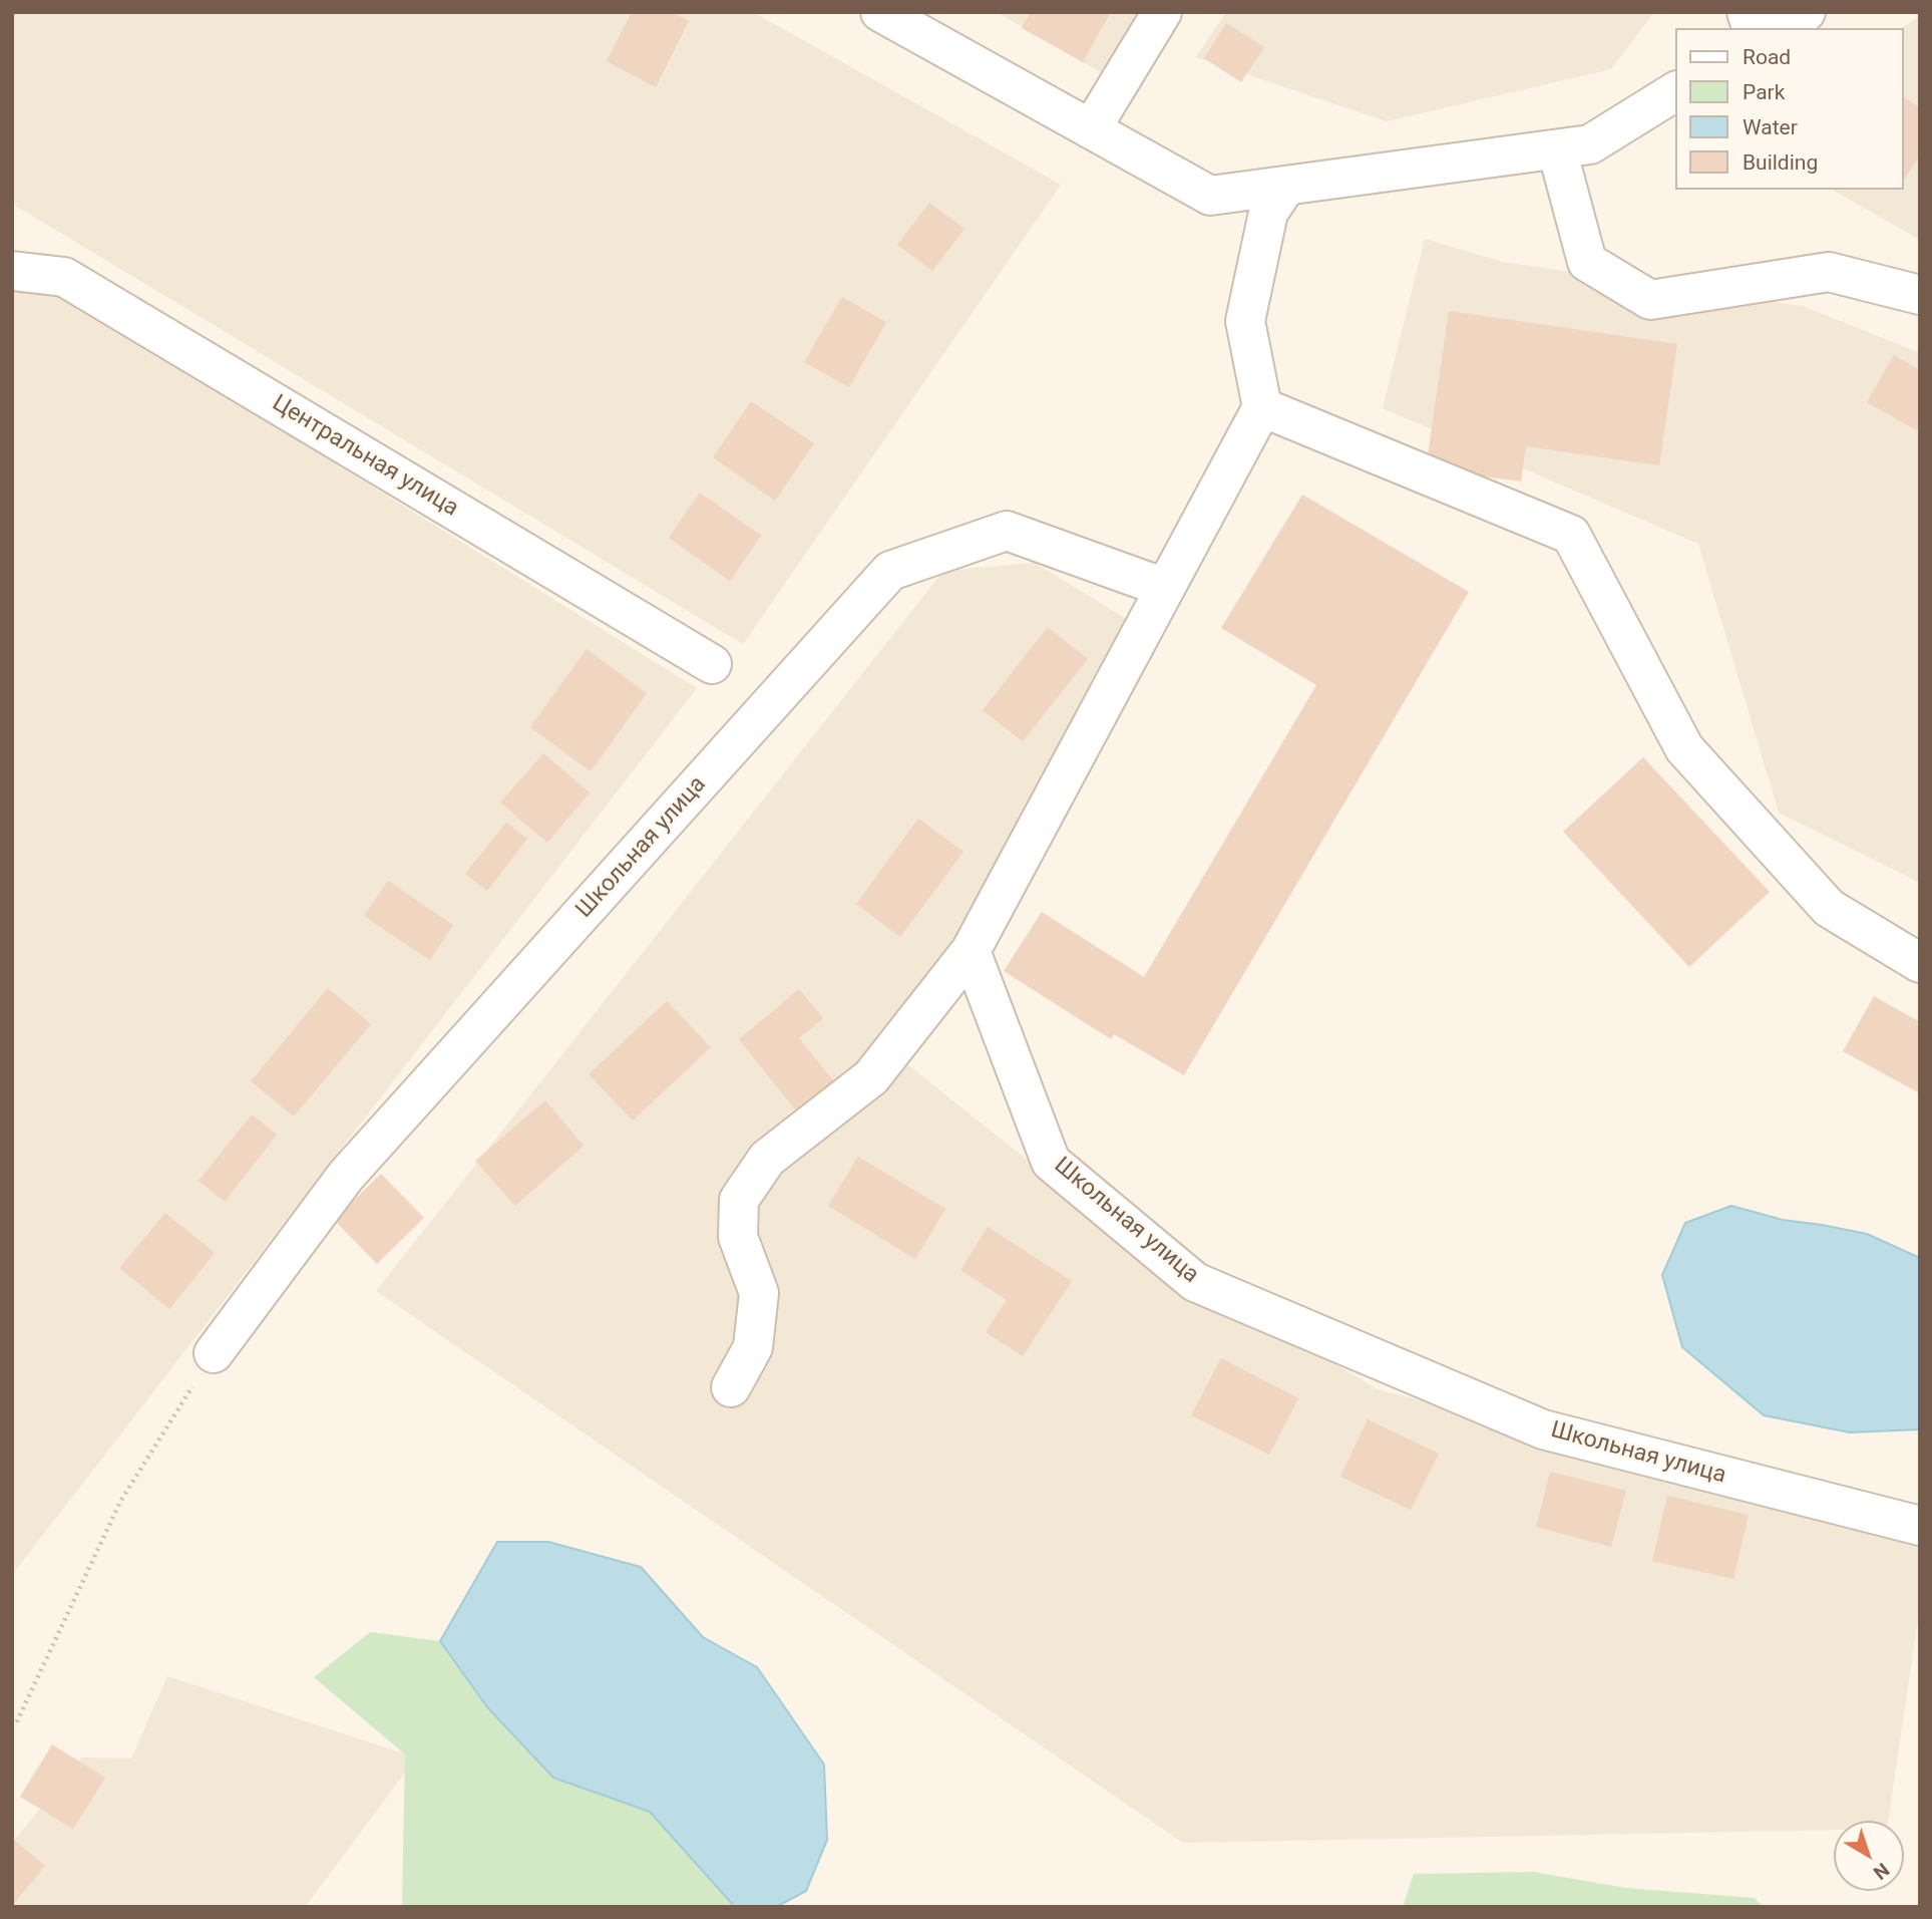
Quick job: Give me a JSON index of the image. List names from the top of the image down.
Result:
{
  "streets": {
    "street": ["Центральная улица", "Школьная улица"]
  },
  "legend": [
    "Road",
    "Park",
    "Water",
    "Building"
  ],
  "north": "bottom right"
}
